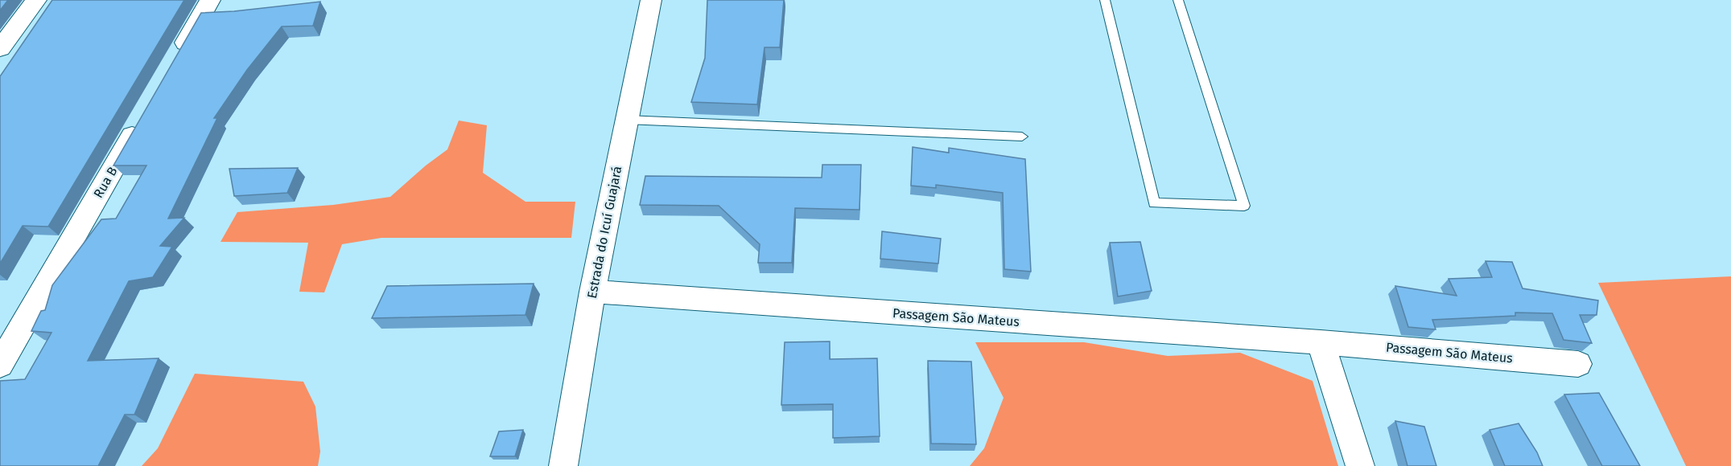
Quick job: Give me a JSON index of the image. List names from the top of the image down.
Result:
{
  "streets": {
    "street": ["Rua B", "Estrada do Icuí Guajará", "Passagem São Mateus"]
  },
  "crossings": [
    ["Estrada do Icuí Guajará", "Passagem São Mateus"]
  ]
}
